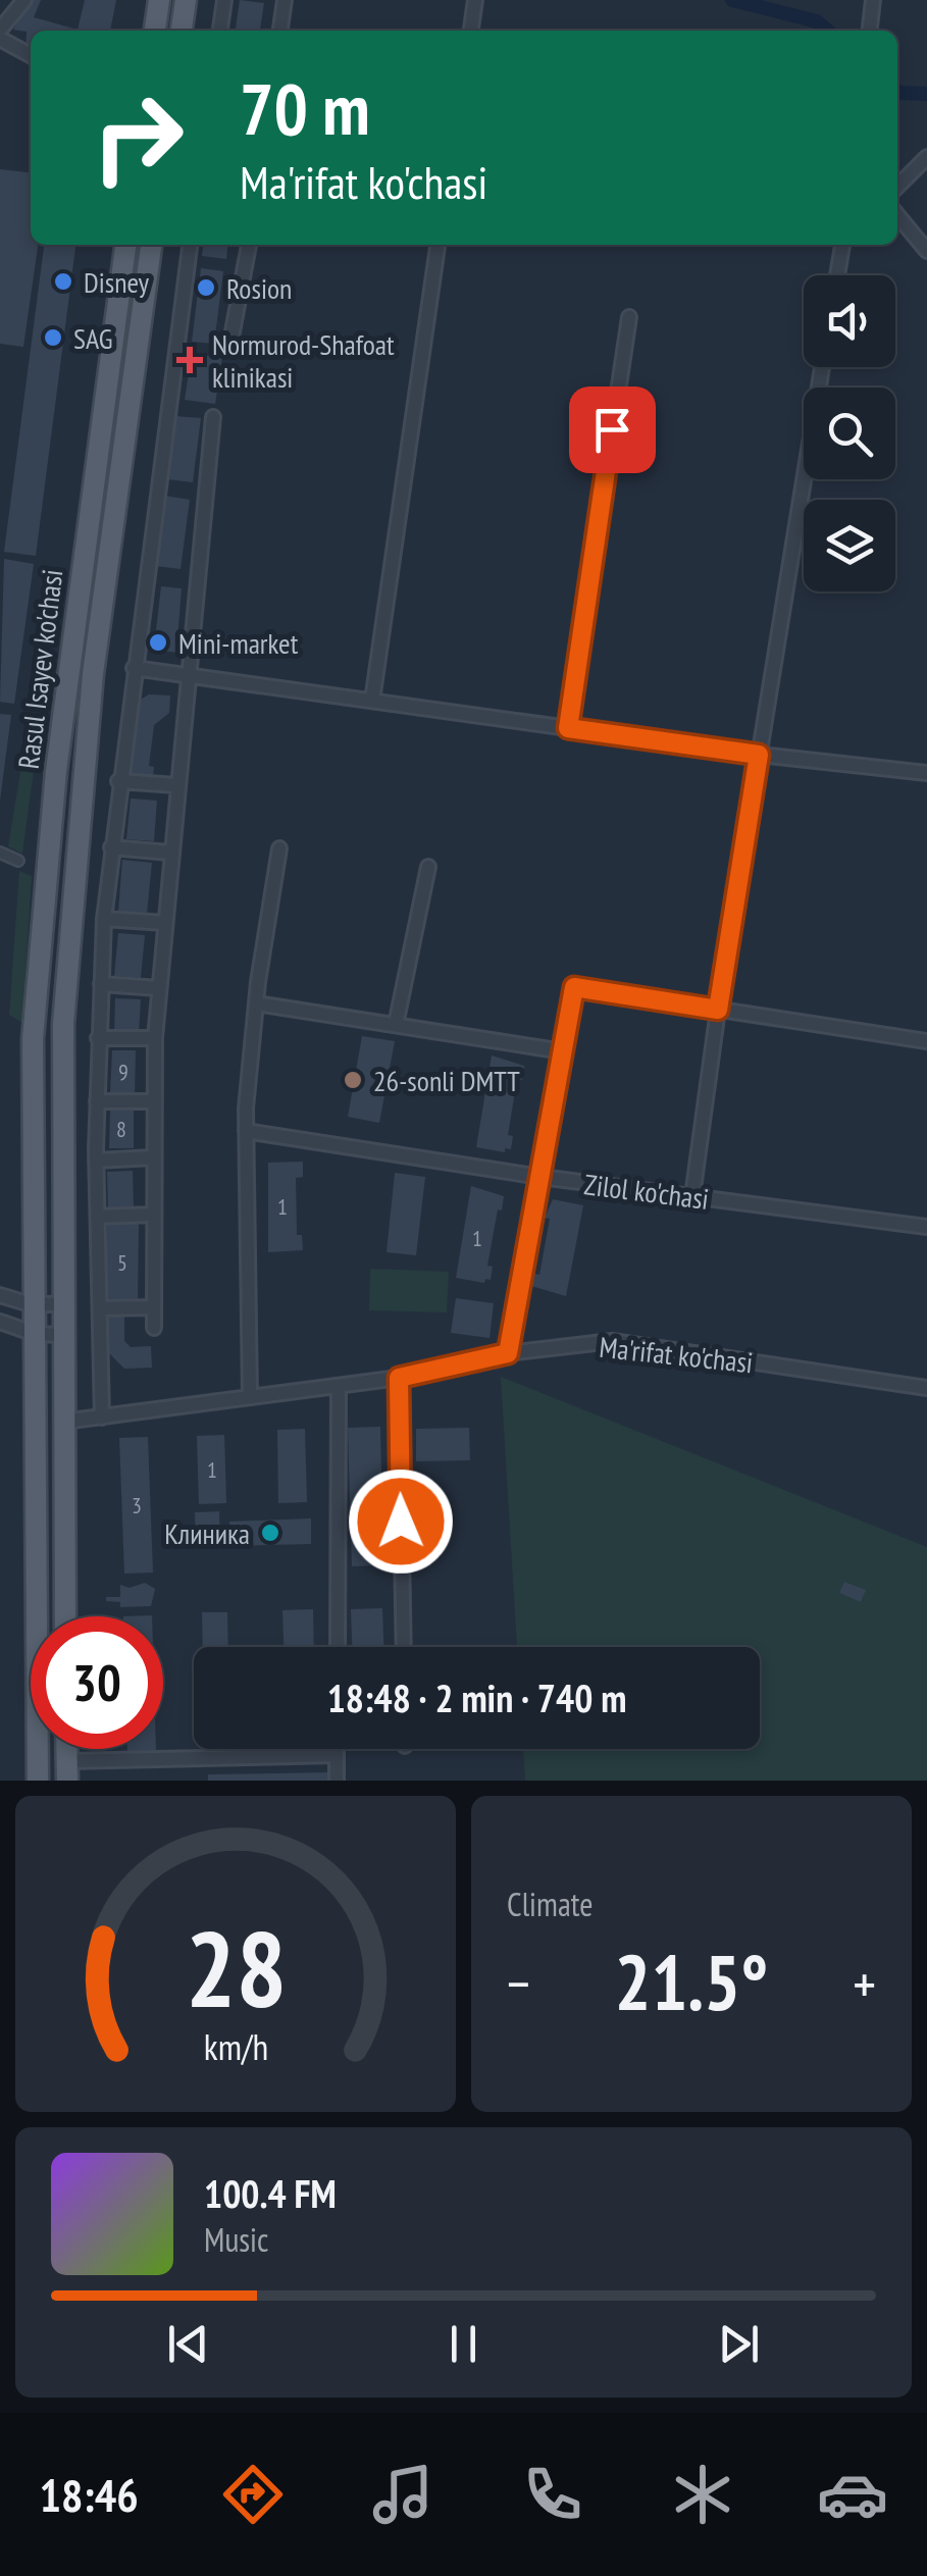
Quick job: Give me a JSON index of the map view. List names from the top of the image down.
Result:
{
  "streets": {
    "main road": ["Rasul Isayev ko'chasi"],
    "street": ["Zilol ko'chasi", "Ma'rifat ko'chasi"]
  },
  "crossings": [
    ["Rasul Isayev ko'chasi", "Ma'rifat ko'chasi"]
  ],
  "places": {
    "other": [
      "Disney",
      "Rosion",
      "SAG",
      "Mini-market",
      "26-sonli DMTT",
      "Клиника"
    ],
    "health": ["Normurod-Shafoat klinikasi"]
  },
  "house_numbers": [
    "9",
    "8",
    "1",
    "1",
    "5",
    "1",
    "3"
  ],
  "page": {
    "turn": ["70 m", "Ma'rifat ko'chasi"],
    "limit": "30",
    "trip": "18:48 · 2 min · 740 m",
    "tile": "Climate",
    "heat": ["−", "21.5°", "+"],
    "song": ["100.4 FM", "Music"],
    "tabs": "18:46",
    "gauge": ["28", "km/h"]
  }
}
